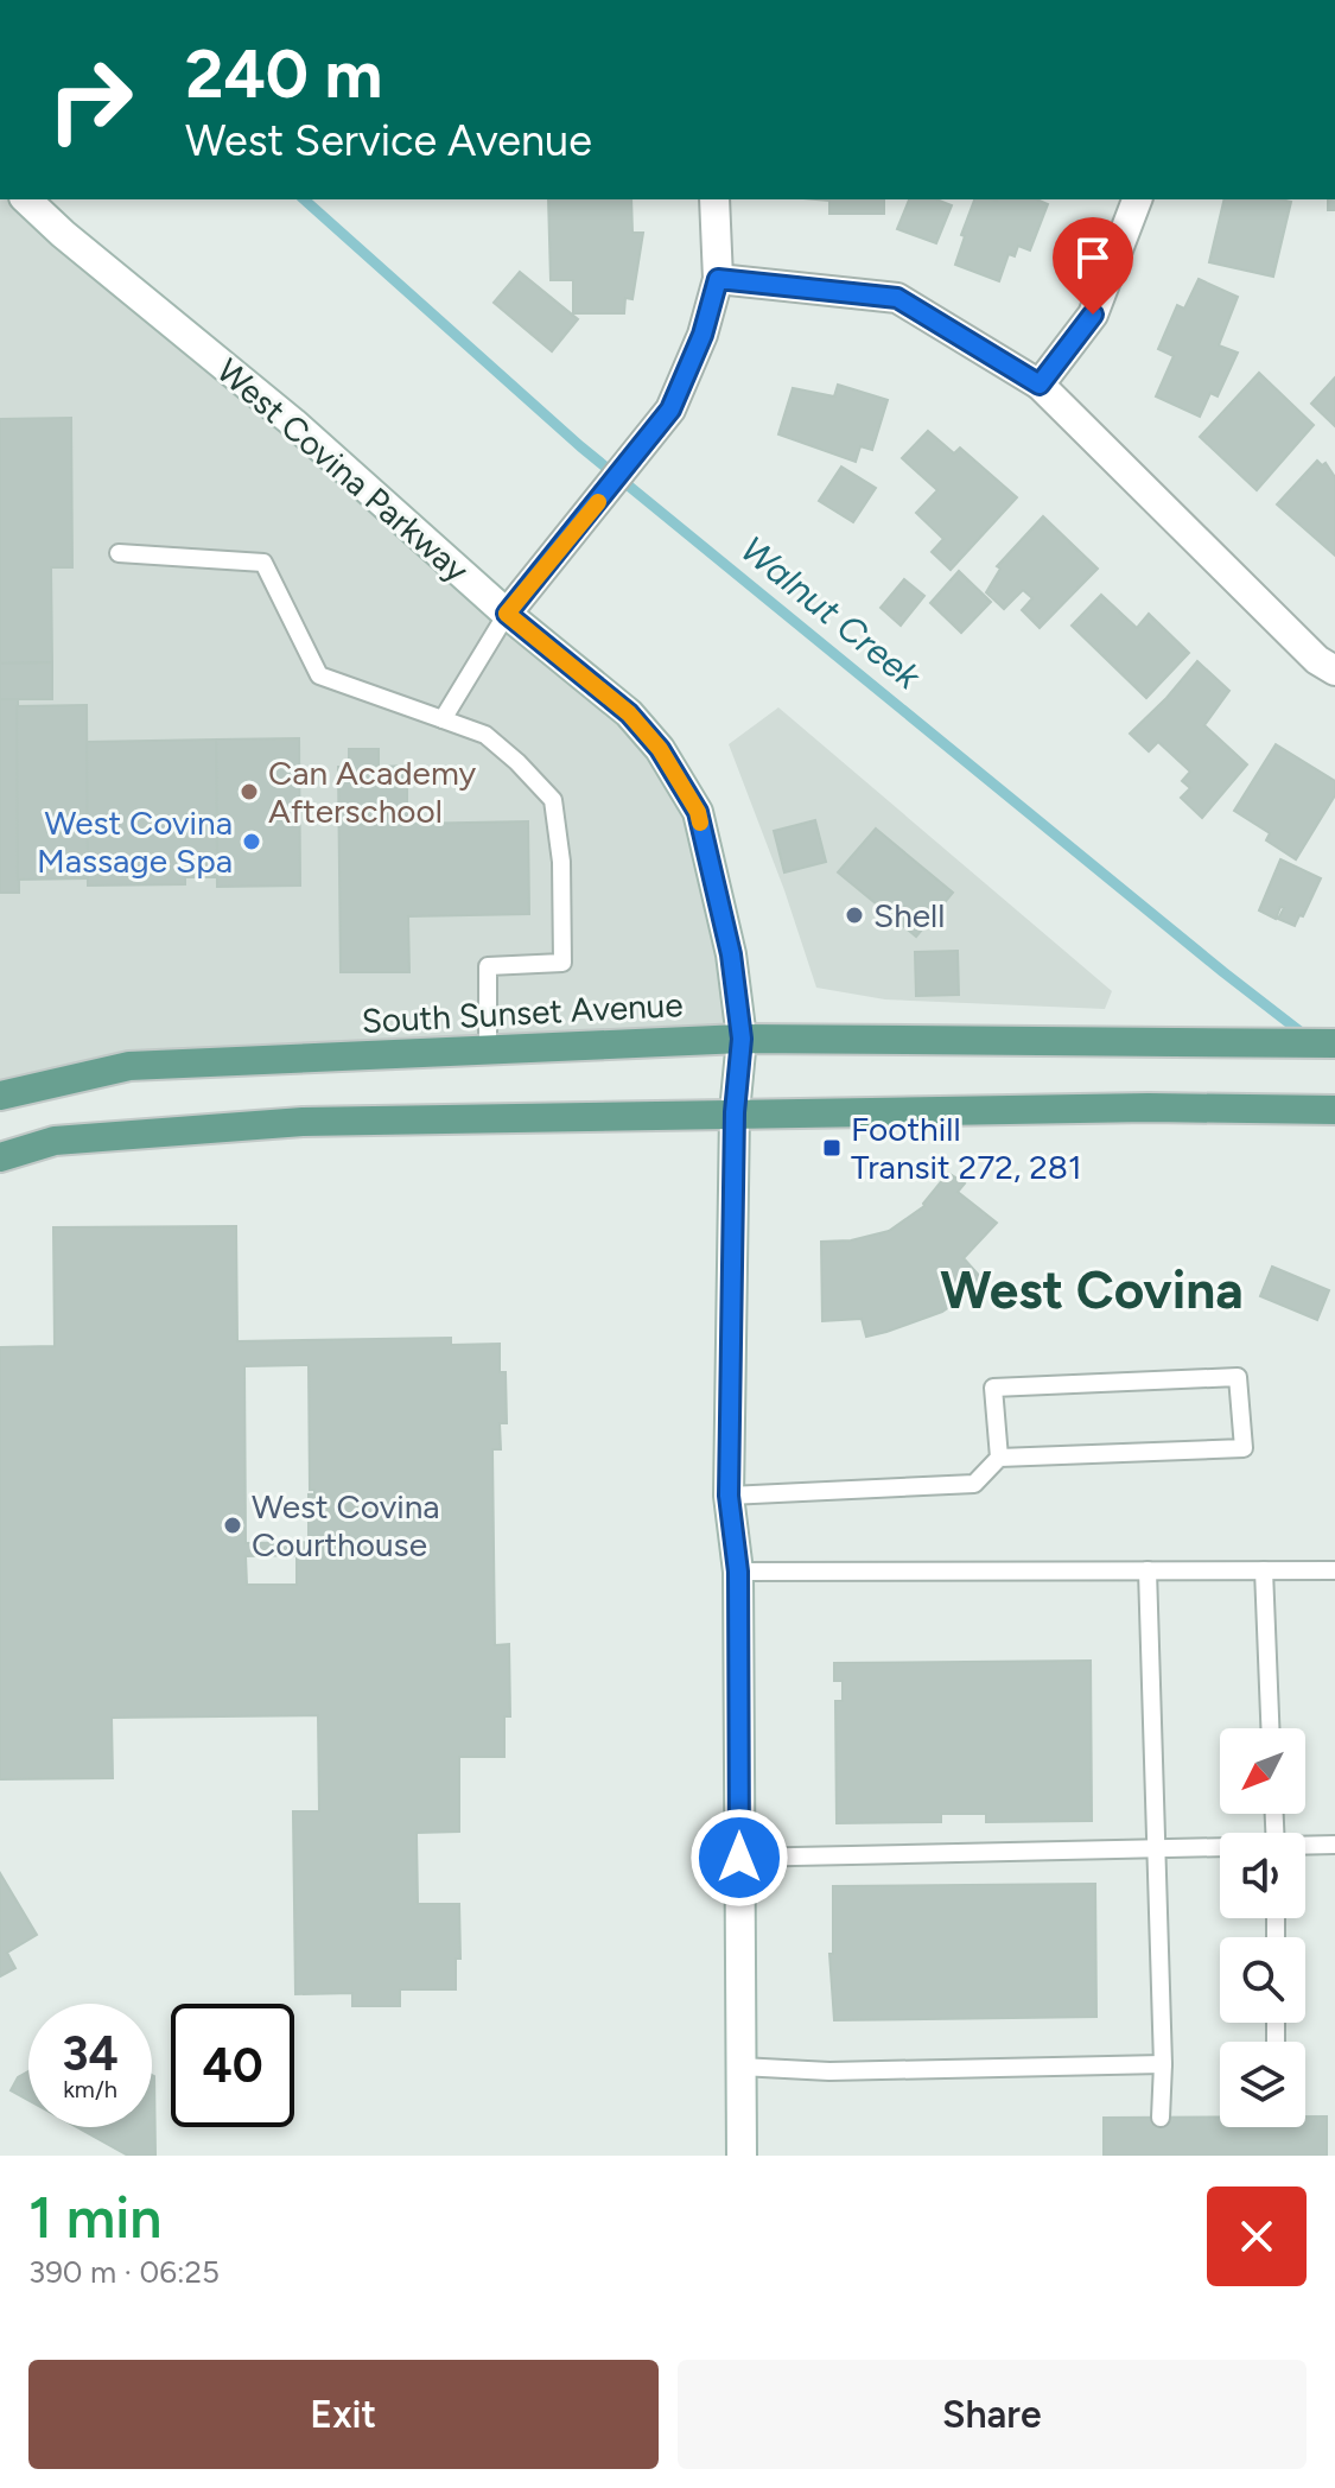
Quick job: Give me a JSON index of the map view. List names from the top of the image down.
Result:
{
  "streets": {
    "main road": ["South Sunset Avenue"],
    "street": ["West Covina Parkway"]
  },
  "crossings": [
    ["West Covina Parkway", "South Sunset Avenue"]
  ],
  "districts": ["West Covina"],
  "water": ["Walnut Creek"],
  "places": {
    "other": [
      "Can Academy Afterschool",
      "West Covina Massage Spa",
      "Shell",
      "West Covina Courthouse"
    ],
    "transit": ["Foothill Transit 272, 281"]
  },
  "north": "bottom left",
  "page": {
    "turn": ["240 m", "West Service Avenue"],
    "speed": "34 km/h",
    "limit": "40",
    "heading": ["1 min", "390 m · 06:25"],
    "buttons": ["Exit", "Share"]
  }
}
